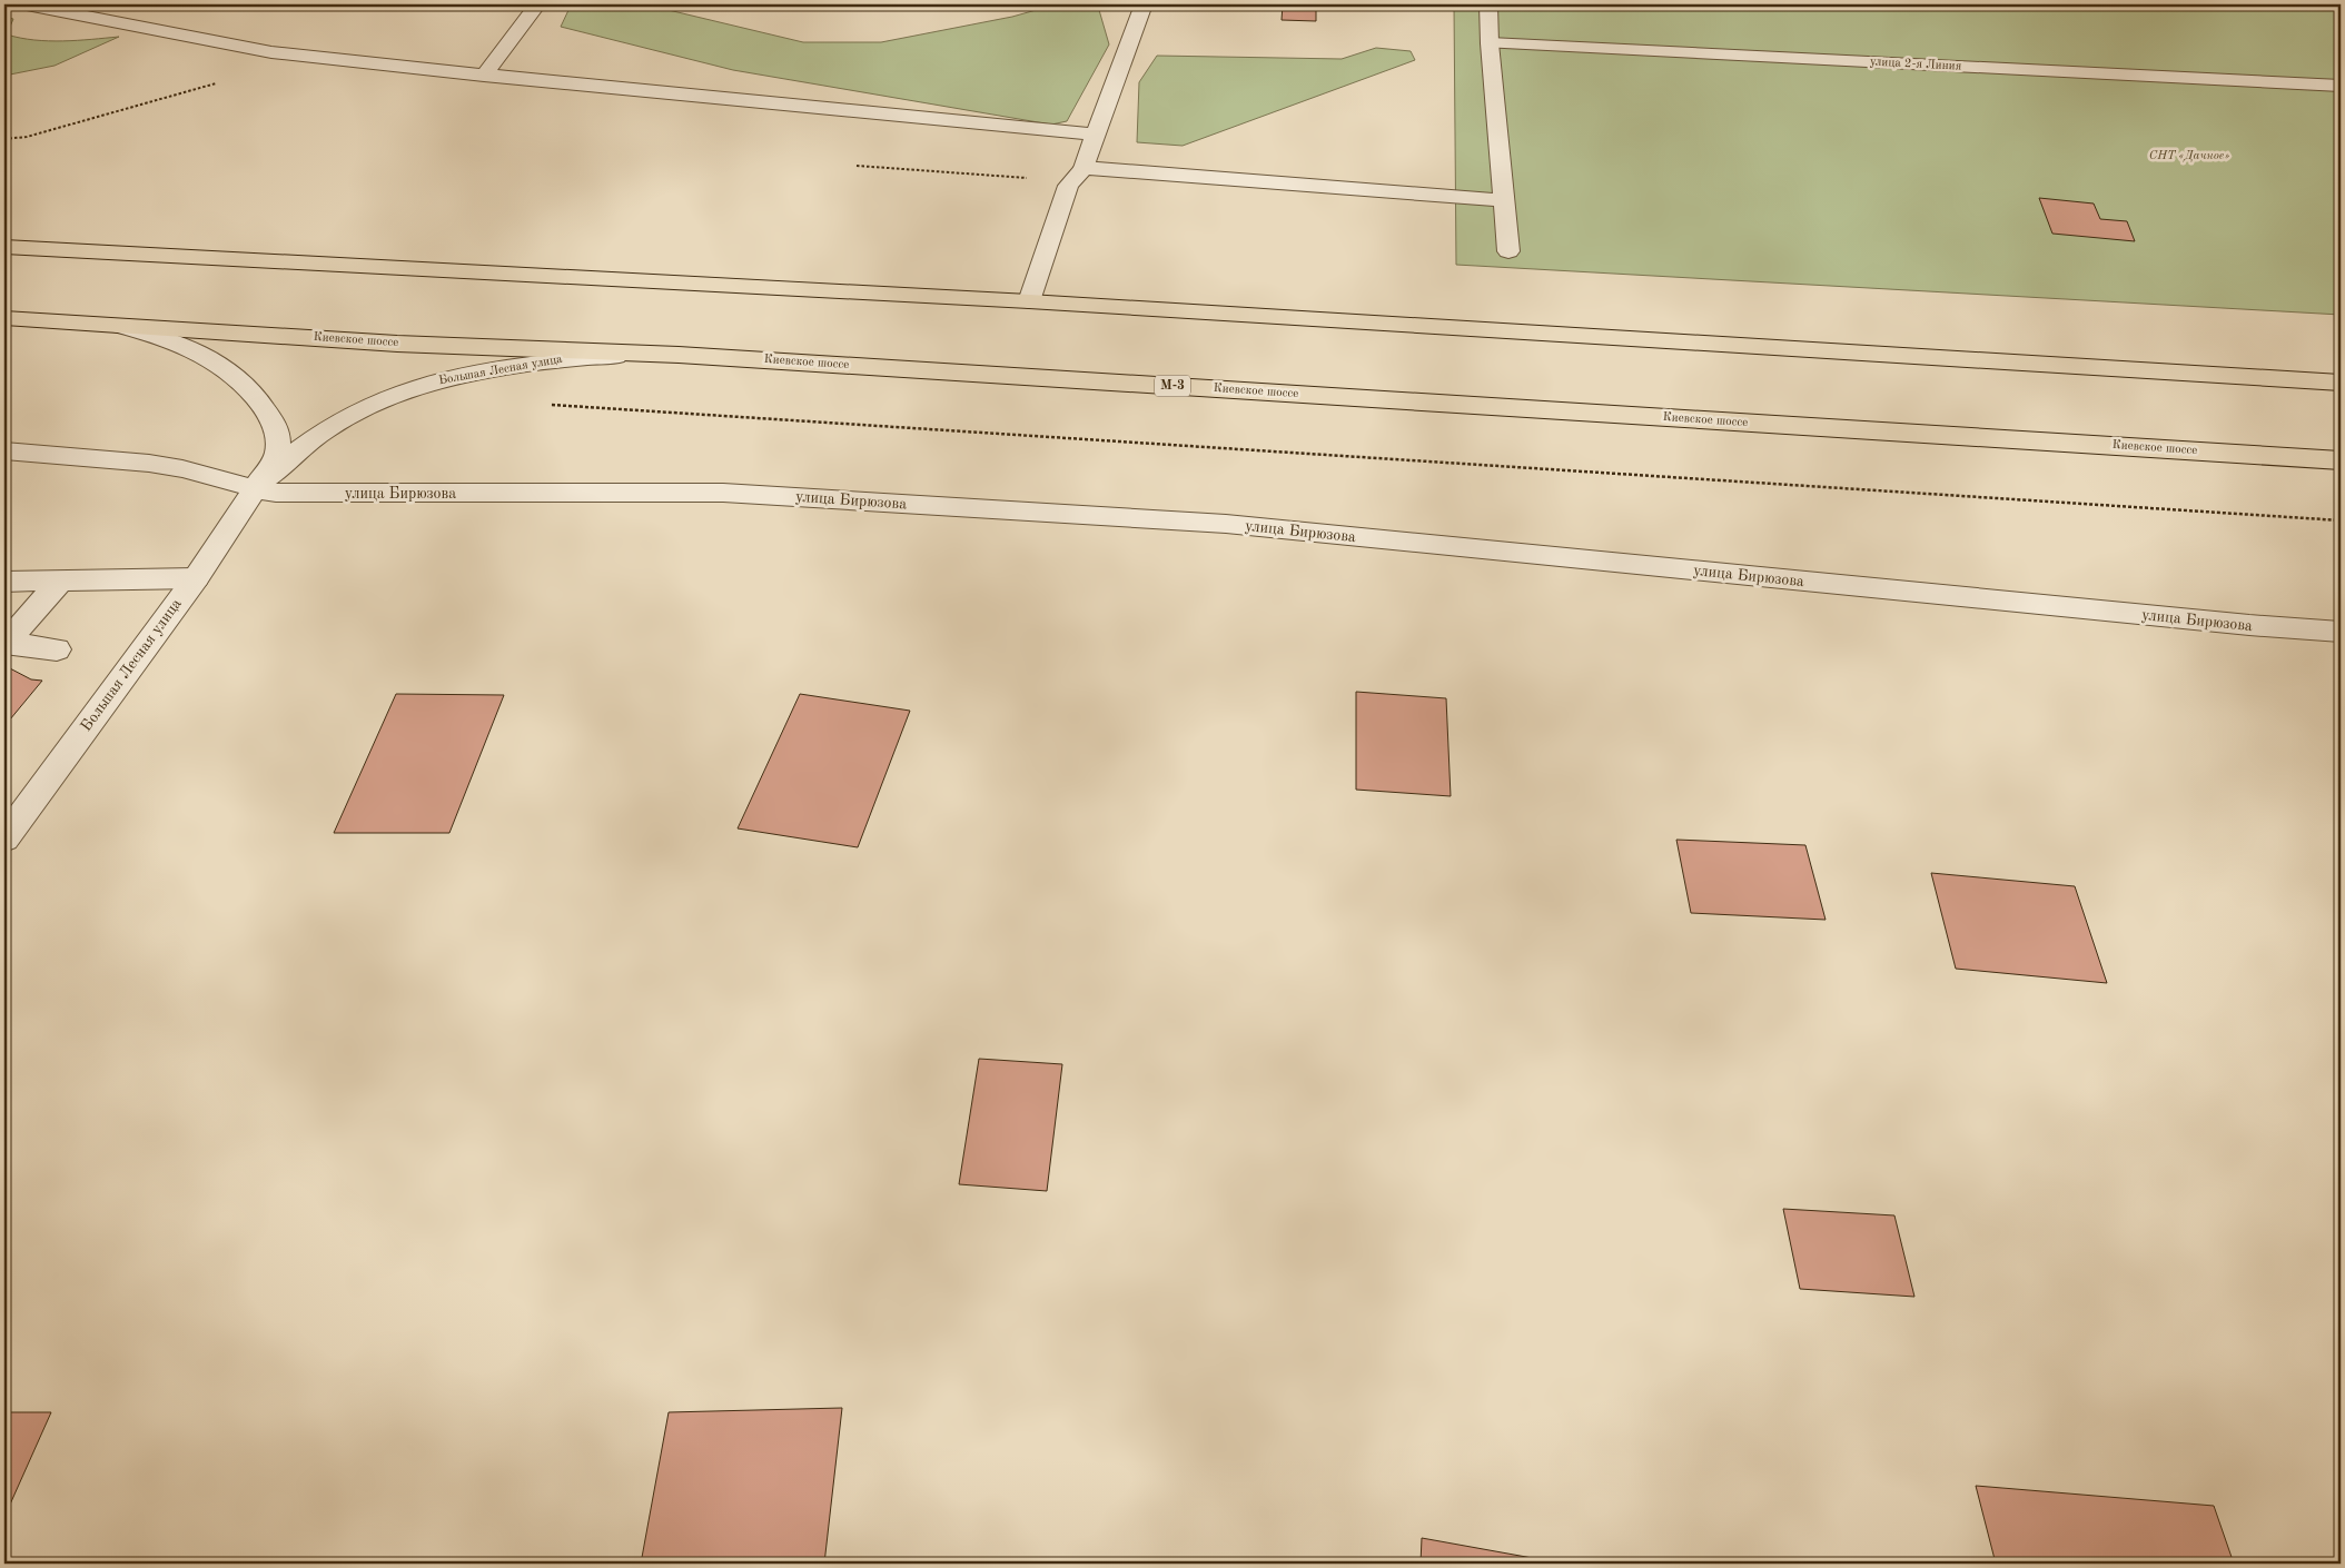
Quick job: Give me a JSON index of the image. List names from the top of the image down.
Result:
{
  "streets": {
    "highway": ["Киевское шоссе", "М-3"],
    "street": ["улица 2-я Линия", "Большая Лесная улица", "улица Бирюзова"]
  },
  "crossings": [
    ["Киевское шоссе", "Большая Лесная улица"],
    ["Большая Лесная улица", "улица Бирюзова"]
  ],
  "parks": ["СНТ «Дачное»"]
}
